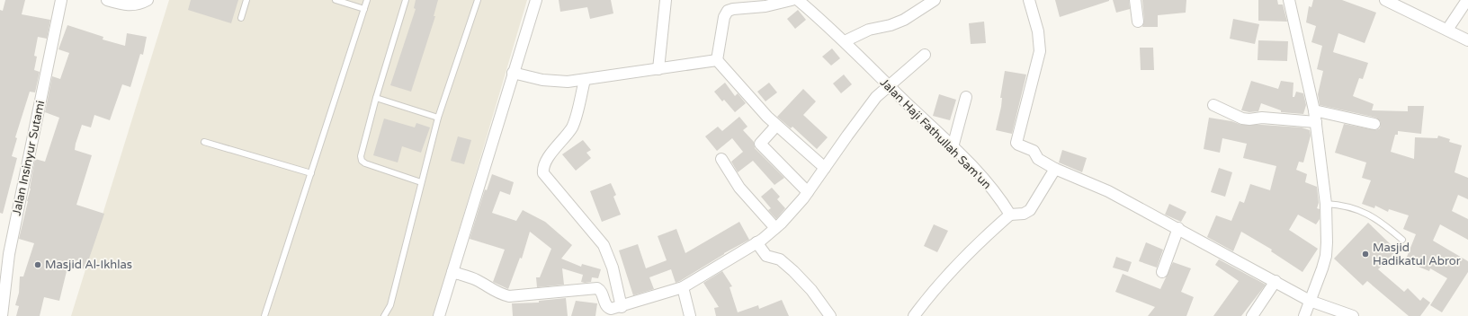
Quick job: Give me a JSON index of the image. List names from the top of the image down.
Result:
{
  "streets": {
    "street": ["Jalan Haji Fathullah Sam'un", "Jalan Insinyur Sutami"]
  },
  "places": ["Masjid Hadikatul Abror", "Masjid Al-Ikhlas"]
}
